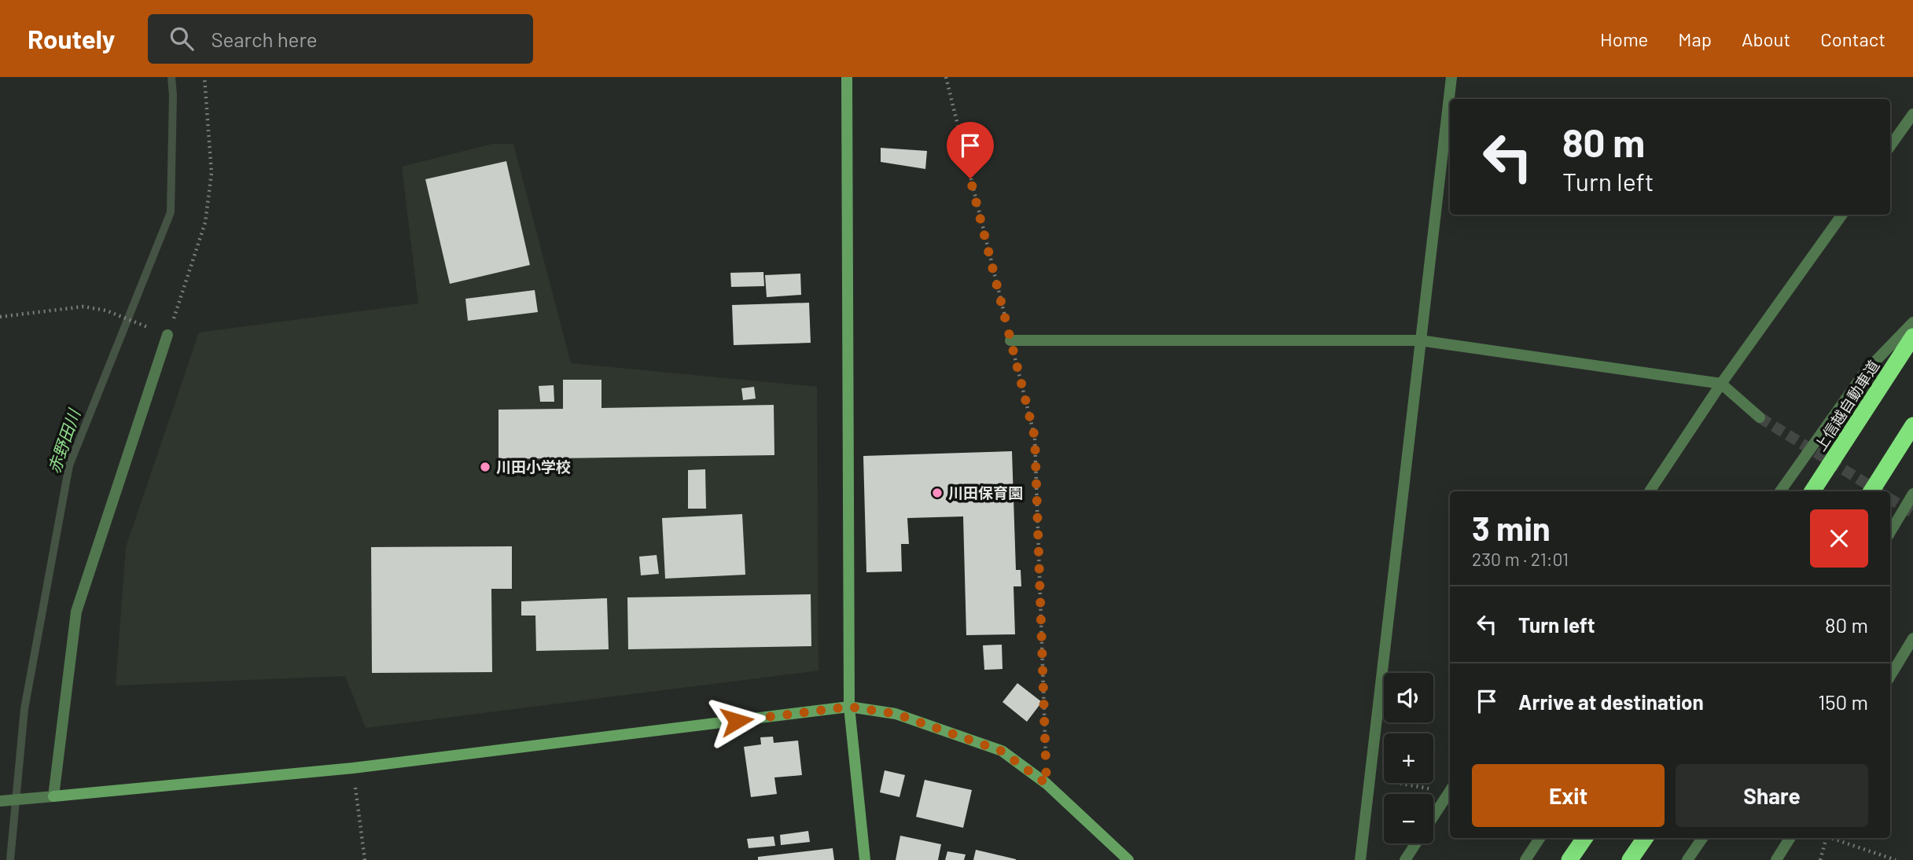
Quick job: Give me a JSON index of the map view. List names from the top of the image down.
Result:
{
  "streets": {
    "highway": ["上信越自動車道"]
  },
  "water": ["赤野田川"],
  "places": ["川田小学校", "川田保育園"],
  "page": {
    "header": "Routely",
    "search": "Search here",
    "nav": [
      "Home",
      "Map",
      "About",
      "Contact"
    ],
    "turn": ["80 m", "Turn left"],
    "heading": ["3 min", "230 m · 21:01"],
    "list": [
      {
        "name": "Turn left",
        "value": "80 m"
      },
      {
        "name": "Arrive at destination",
        "value": "150 m"
      }
    ],
    "map_buttons": ["+", "−"],
    "buttons": ["Exit", "Share"]
  }
}
